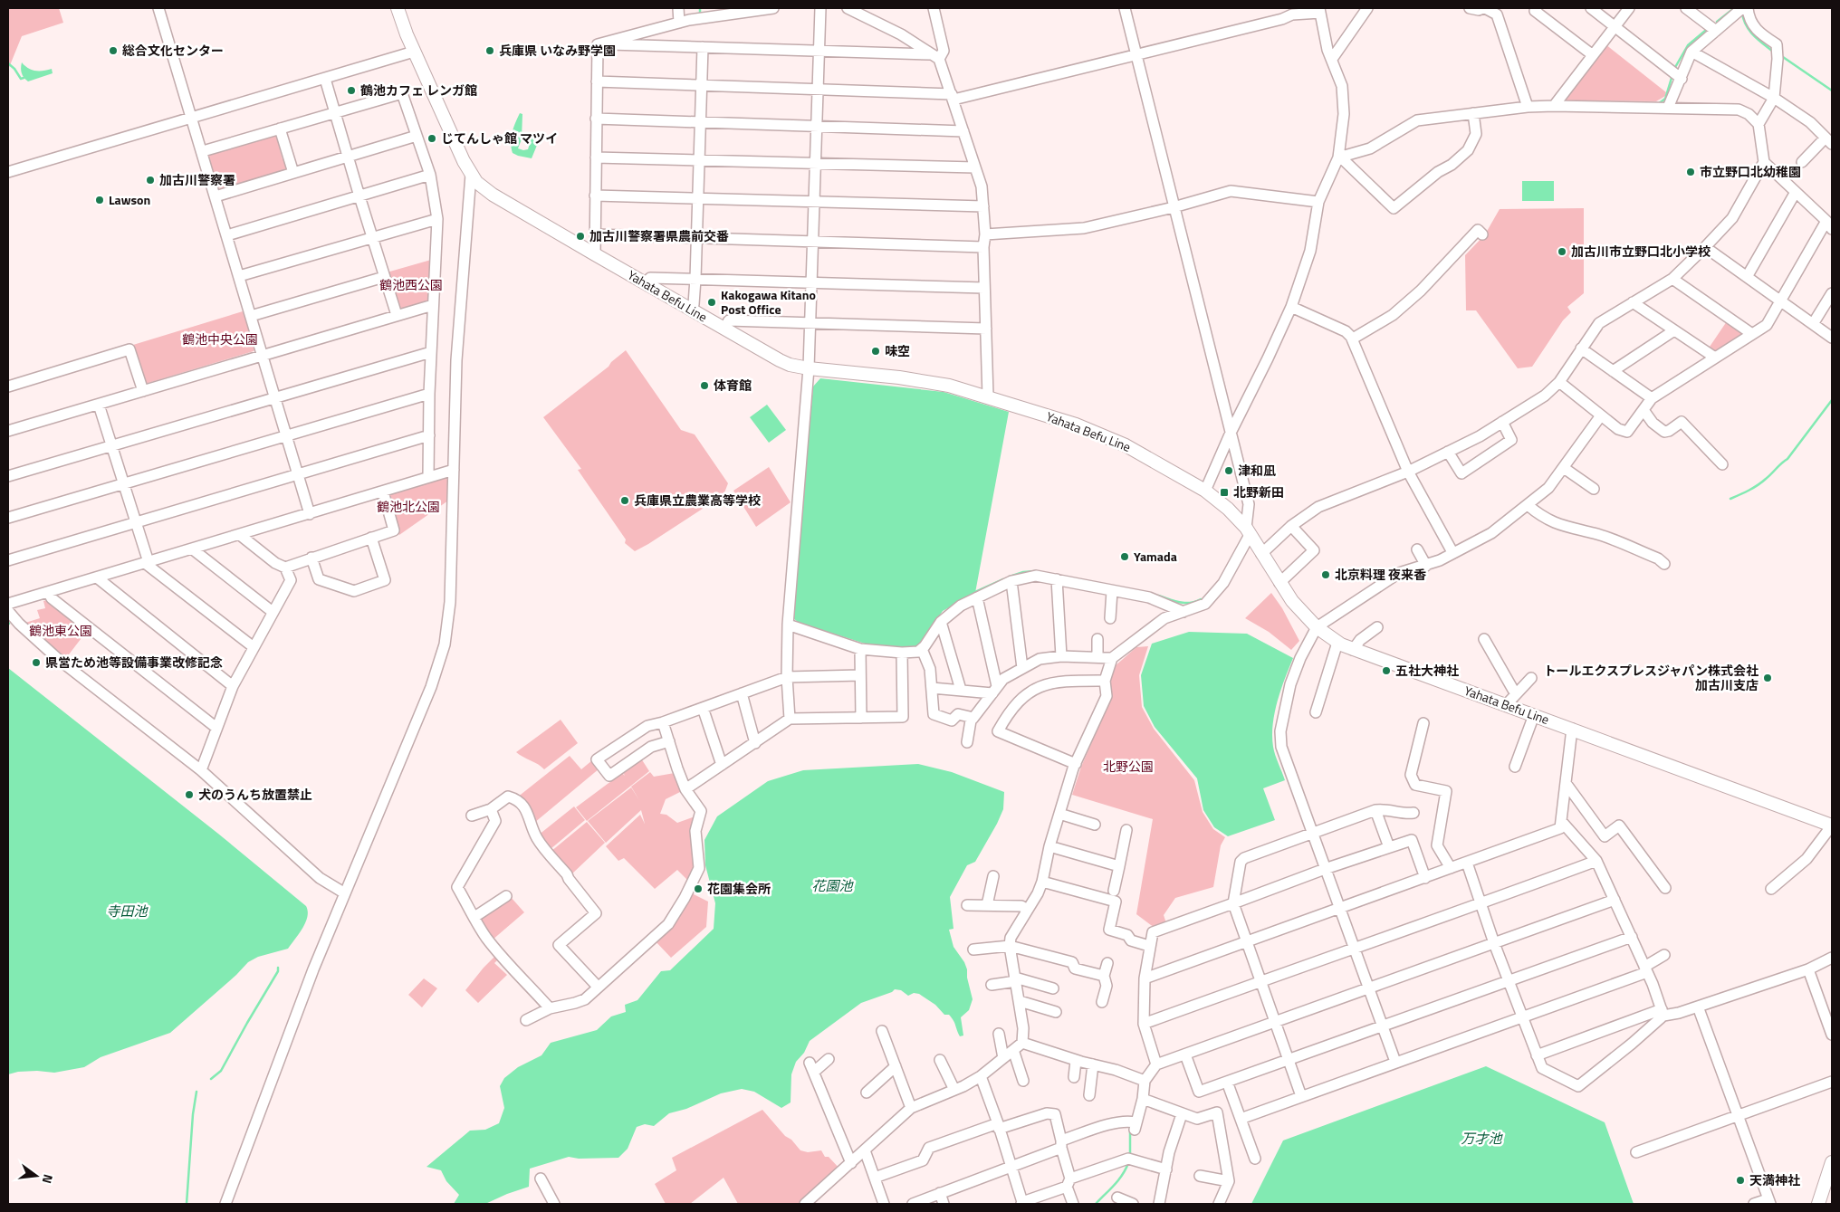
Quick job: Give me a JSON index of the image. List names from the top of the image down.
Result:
{
  "streets": {
    "main road": ["Yahata Befu Line"]
  },
  "water": ["花園池", "寺田池", "万才池"],
  "parks": [
    "鶴池西公園",
    "鶴池中央公園",
    "鶴池北公園",
    "鶴池東公園",
    "北野公園"
  ],
  "places": {
    "other": [
      "総合文化センター",
      "兵庫県 いなみ野学園",
      "鶴池カフェ レンガ館",
      "じてんしゃ館 マツイ",
      "市立野口北幼稚園",
      "加古川警察署",
      "Lawson",
      "加古川警察署県農前交番",
      "加古川市立野口北小学校",
      "Kakogawa Kitano Post Office",
      "味空",
      "体育館",
      "津和凪",
      "兵庫県立農業高等学校",
      "Yamada",
      "北京料理 夜来香",
      "県営ため池等設備事業改修記念",
      "五社大神社",
      "トールエクスプレスジャパン株式会社 加古川支店",
      "犬のうんち放置禁止",
      "花園集会所",
      "天満神社"
    ],
    "transit": ["北野新田"]
  },
  "north": "right"
}
